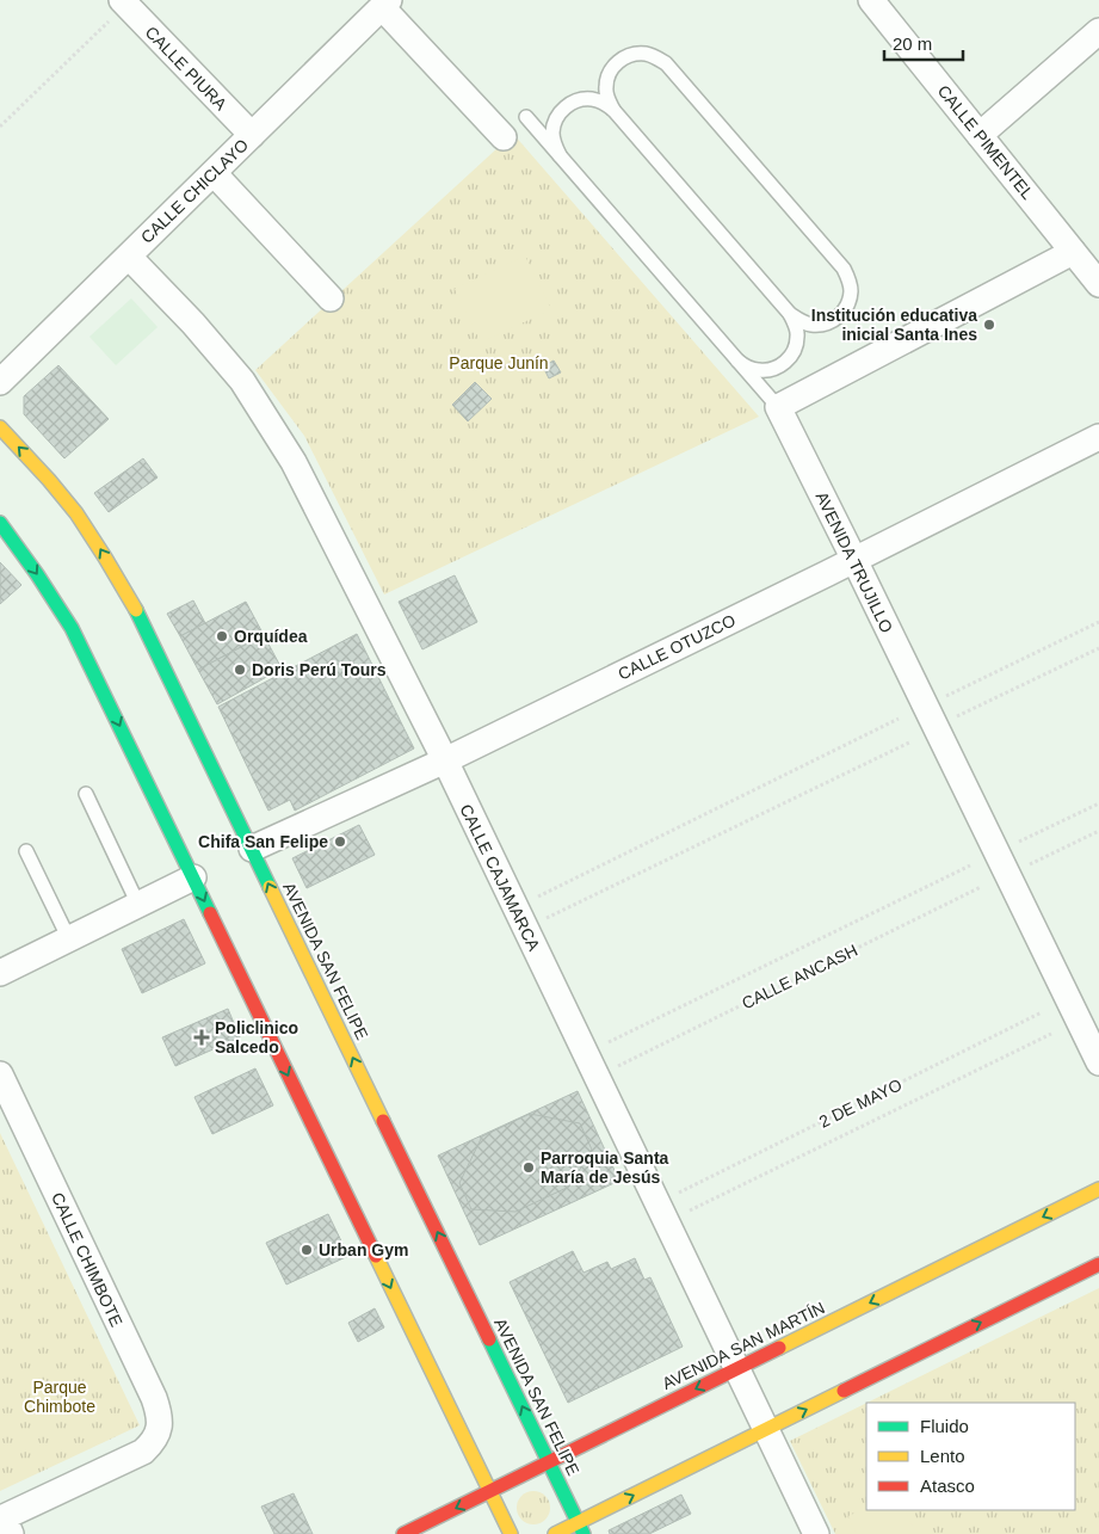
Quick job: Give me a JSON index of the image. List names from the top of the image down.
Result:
{
  "streets": {
    "main road": ["AVENIDA SAN FELIPE", "AVENIDA SAN MARTÍN"],
    "street": [
      "CALLE PIURA",
      "CALLE PIMENTEL",
      "CALLE CHICLAYO",
      "AVENIDA TRUJILLO",
      "CALLE OTUZCO",
      "CALLE CAJAMARCA",
      "CALLE CHIMBOTE"
    ],
    "path": ["CALLE ANCASH", "2 DE MAYO"]
  },
  "crossings": [
    ["CALLE PIURA", "CALLE CHICLAYO"],
    ["CALLE CHICLAYO", "CALLE CAJAMARCA"],
    ["AVENIDA TRUJILLO", "CALLE OTUZCO"],
    ["CALLE OTUZCO", "CALLE CAJAMARCA"],
    ["CALLE OTUZCO", "AVENIDA SAN FELIPE"],
    ["CALLE CAJAMARCA", "AVENIDA SAN MARTÍN"],
    ["AVENIDA SAN FELIPE", "AVENIDA SAN MARTÍN"]
  ],
  "parks": ["Parque Junín", "Parque Chimbote"],
  "places": {
    "other": [
      "Institución educativa inicial Santa Ines",
      "Orquídea",
      "Doris Perú Tours",
      "Chifa San Felipe",
      "Parroquia Santa María de Jesús",
      "Urban Gym"
    ],
    "health": ["Policlinico Salcedo"]
  },
  "legend": ["Fluido", "Lento", "Atasco"],
  "scale_bar": "20 m"
}
